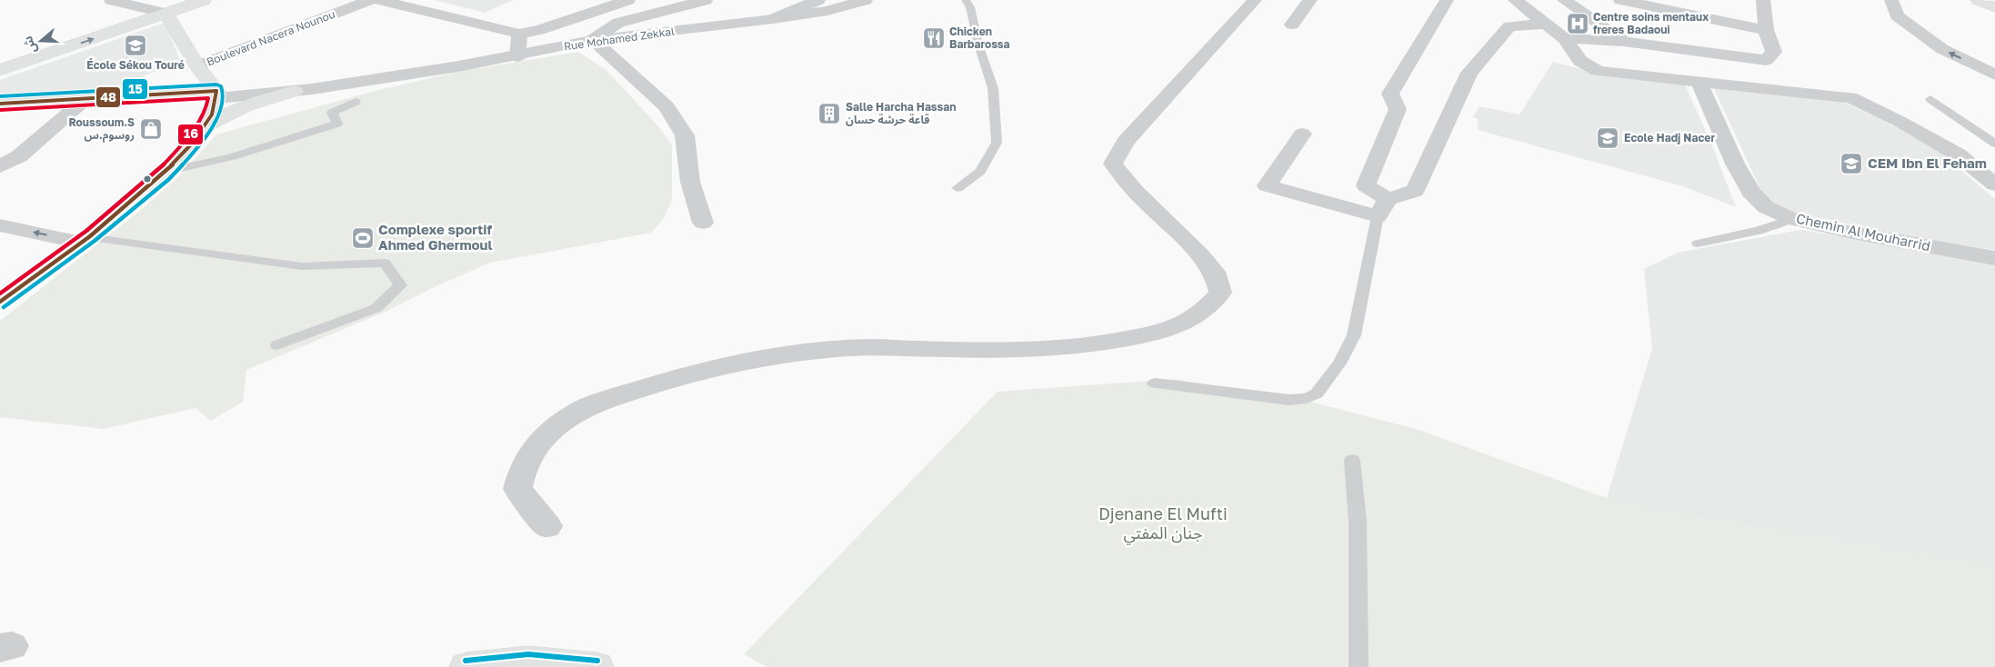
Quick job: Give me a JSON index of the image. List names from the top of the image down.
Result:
{
  "streets": {
    "street": ["Boulevard Nacera Nounou", "Rue Mohamed Zekkal", "Chemin Al Mouharrid"]
  },
  "parks": ["Djenane El Mufti جنان المفتي"],
  "places": {
    "hospital": ["Centre soins mentaux freres Badaoui"],
    "restaurant": ["Chicken Barbarossa"],
    "school or university": ["École Sékou Touré", "Ecole Hadj Nacer", "CEM Ibn El Feham"],
    "building": ["Salle Harcha Hassan قاعة حرشة حسان"],
    "shop": ["Roussoum.S روسوم.س"],
    "sports": ["Complexe sportif Ahmed Ghermoul"]
  },
  "lines": ["transit line 15", "transit line 48", "transit line 16"],
  "north": "left"
}
